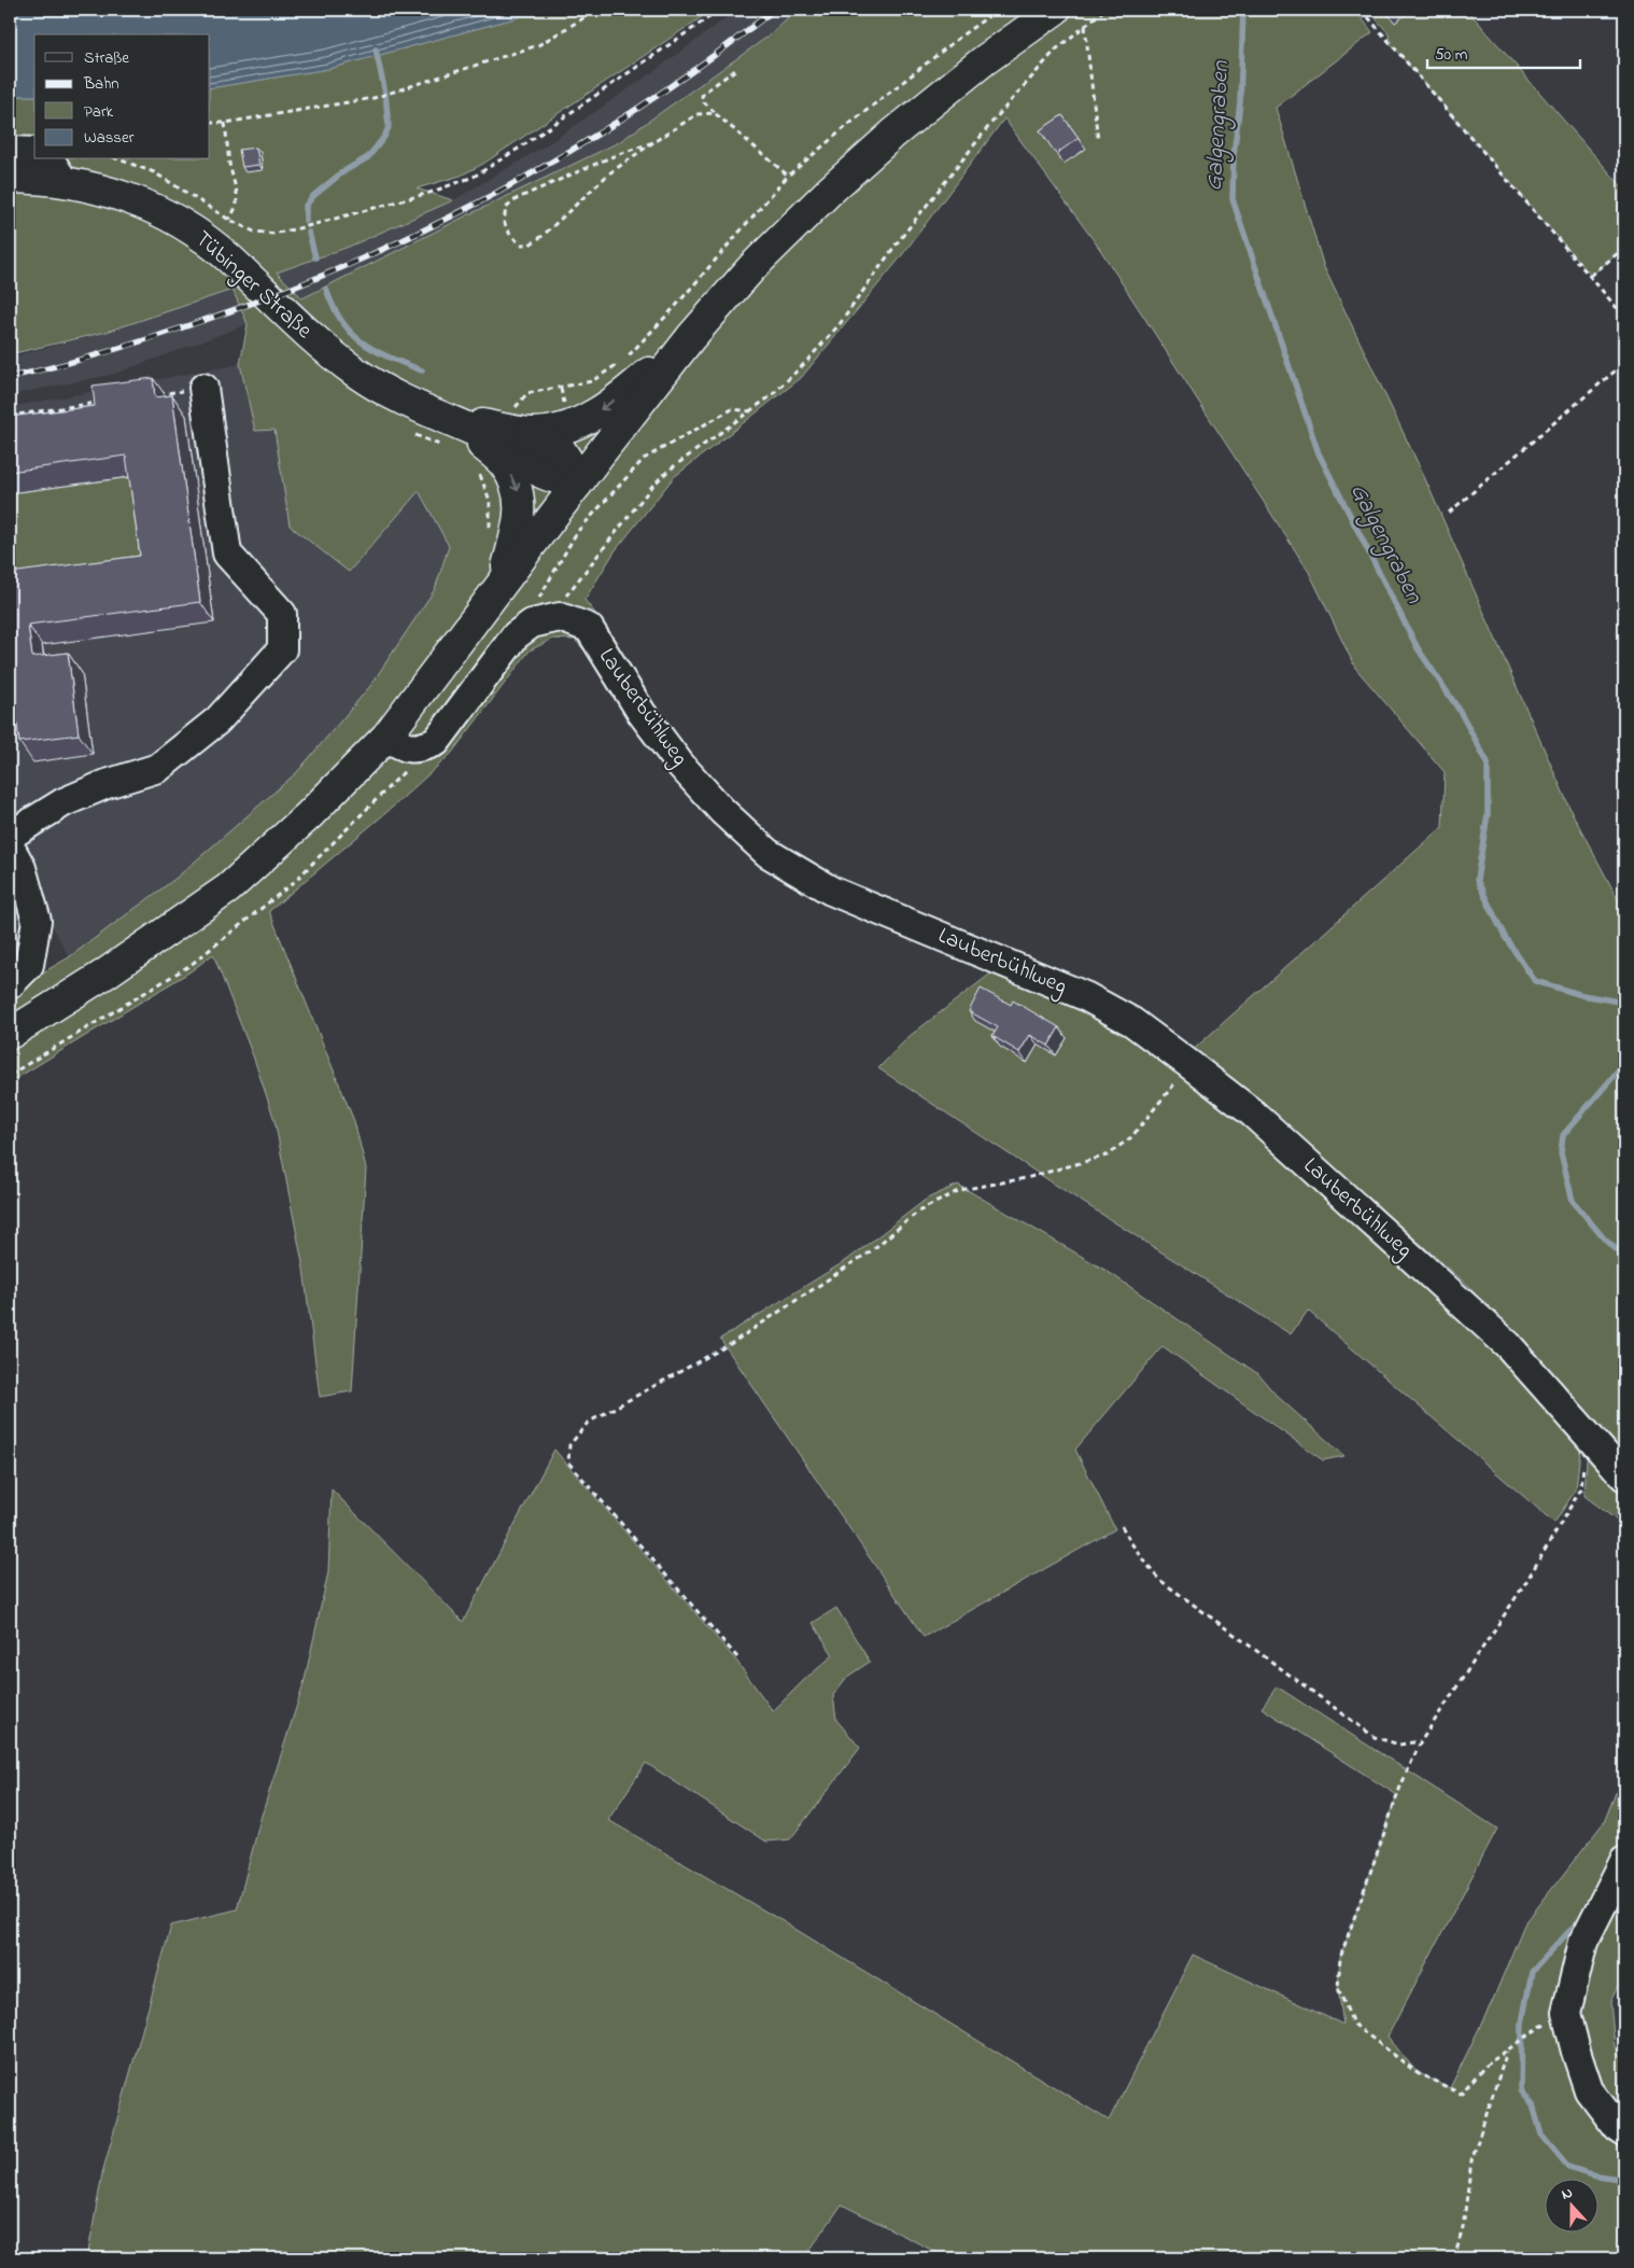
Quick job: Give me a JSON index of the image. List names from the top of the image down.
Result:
{
  "streets": {
    "main road": ["Tübinger Straße"],
    "street": ["Lauberbühlweg"]
  },
  "water": ["Galgengraben"],
  "legend": [
    "Straße",
    "Bahn",
    "Park",
    "Wasser"
  ],
  "scale_bar": "50 m",
  "north": "top"
}
